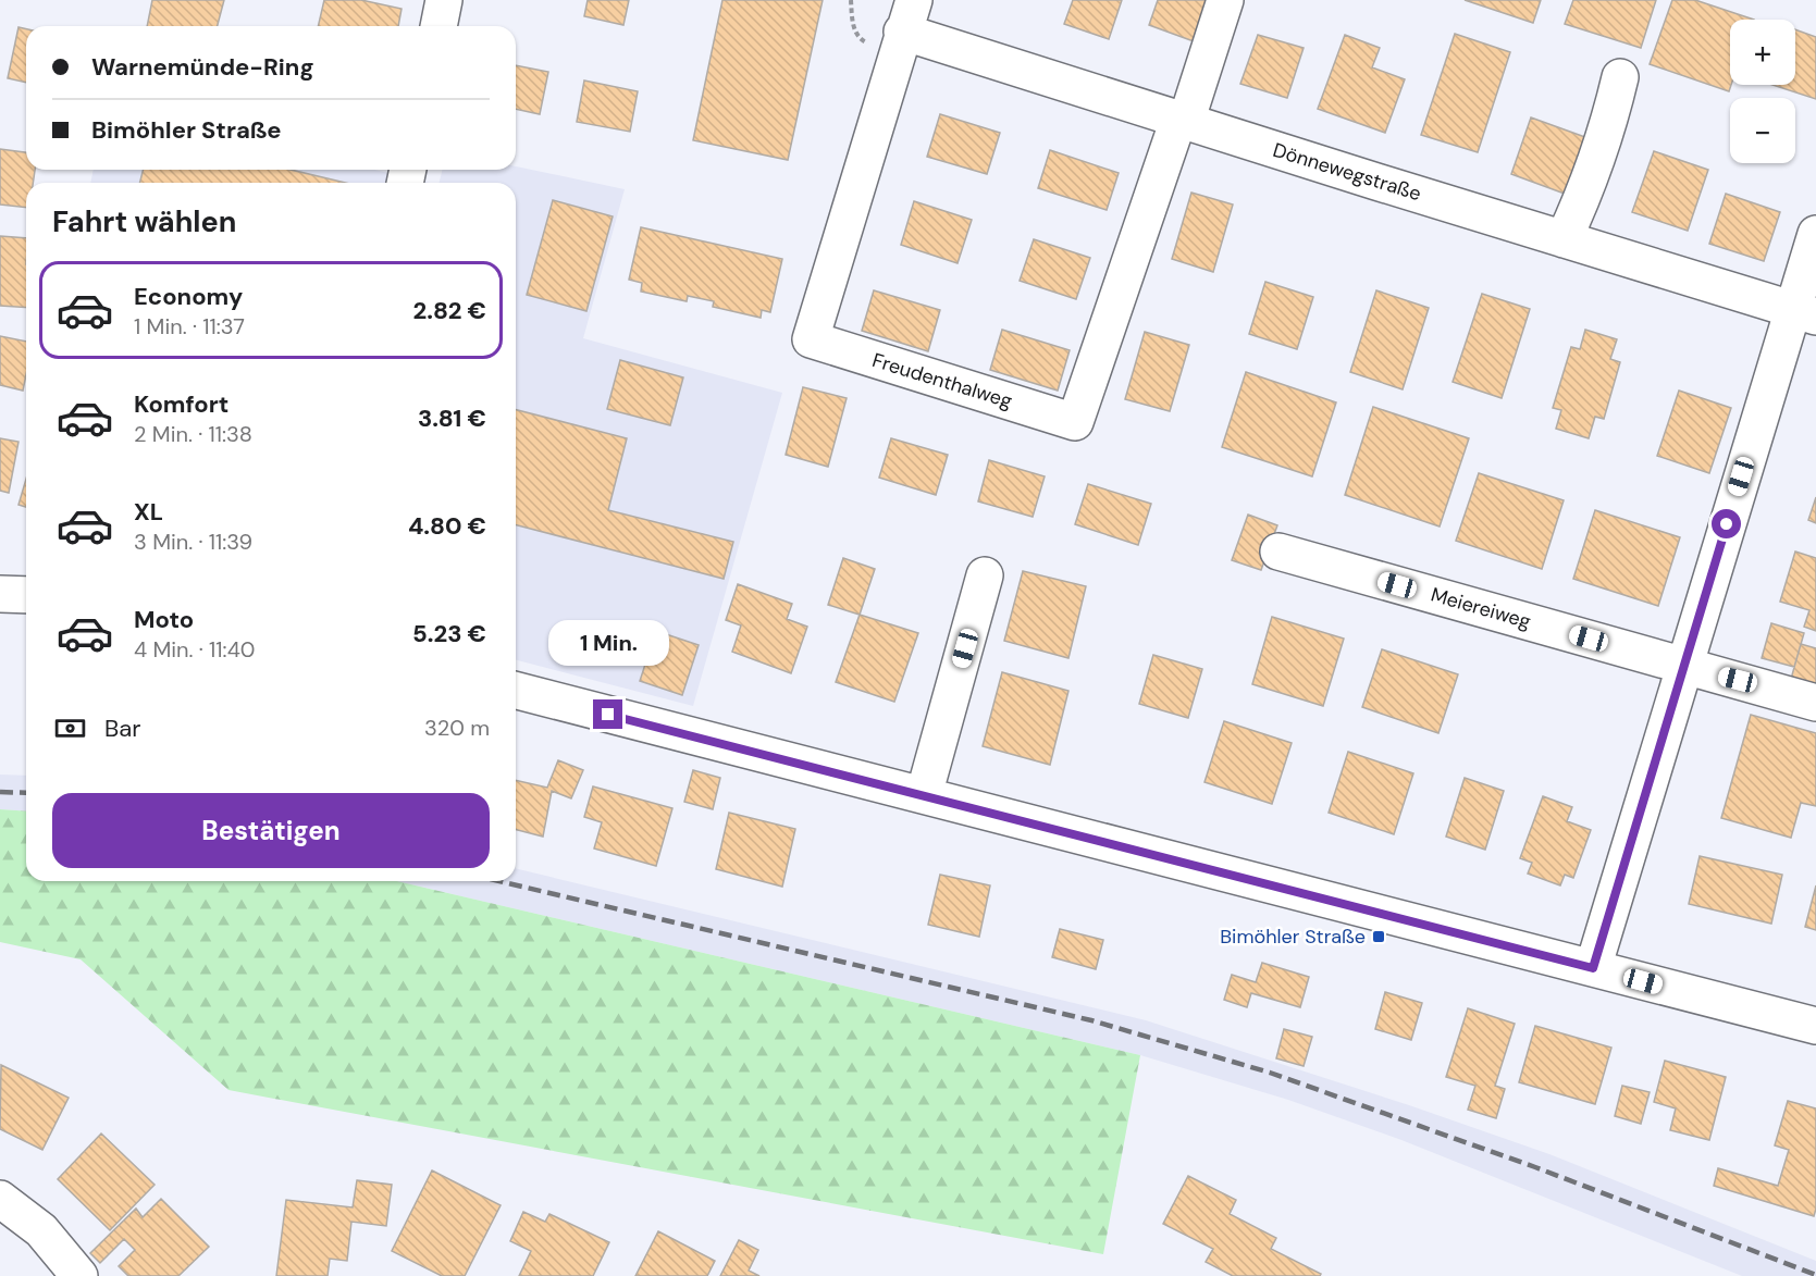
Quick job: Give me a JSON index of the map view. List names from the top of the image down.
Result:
{
  "streets": {
    "street": ["Dönnewegstraße", "Freudenthalweg", "Meiereiweg"]
  },
  "crossings": [
    ["Dönnewegstraße", "Freudenthalweg"]
  ],
  "places": {
    "transit": ["Bimöhler Straße"]
  },
  "page": {
    "map_buttons": ["+", "−"],
    "banner": ["Warnemünde-Ring", "Bimöhler Straße"],
    "heading": "Fahrt wählen",
    "list": [
      {
        "name": "Economy",
        "note": "1 Min. · 11:37",
        "value": "2.82 €"
      },
      {
        "name": "Komfort",
        "note": "2 Min. · 11:38",
        "value": "3.81 €"
      },
      {
        "name": "XL",
        "note": "3 Min. · 11:39",
        "value": "4.80 €"
      },
      {
        "name": "Moto",
        "note": "4 Min. · 11:40",
        "value": "5.23 €"
      }
    ],
    "bubble": "1 Min.",
    "pay": ["Bar", "320 m"],
    "buttons": "Bestätigen"
  }
}
